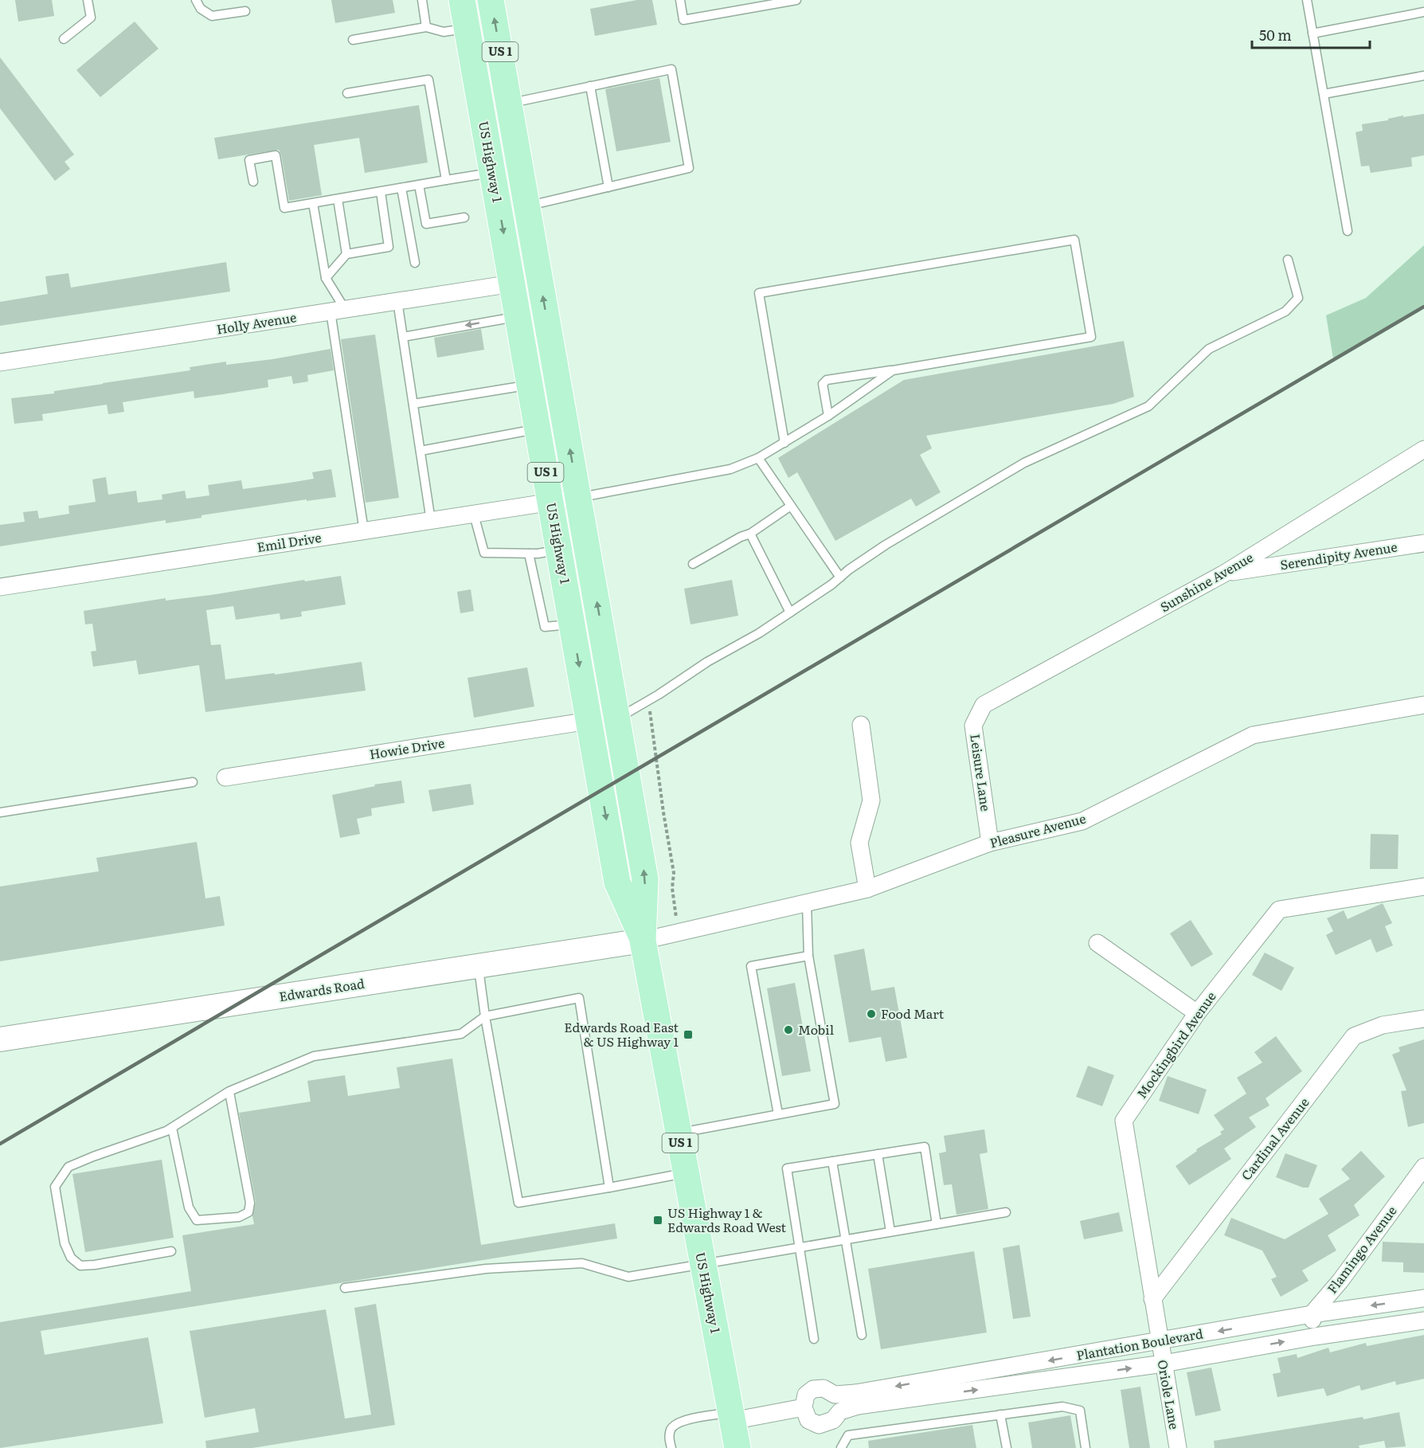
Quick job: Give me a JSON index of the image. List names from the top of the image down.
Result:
{
  "streets": {
    "main road": ["US 1", "US Highway 1", "Edwards Road"],
    "street": [
      "Holly Avenue",
      "Emil Drive",
      "Serendipity Avenue",
      "Sunshine Avenue",
      "Howie Drive",
      "Leisure Lane",
      "Pleasure Avenue",
      "Mockingbird Avenue",
      "Cardinal Avenue",
      "Flamingo Avenue",
      "Plantation Boulevard",
      "Oriole Lane"
    ]
  },
  "crossings": [
    ["US Highway 1", "Holly Avenue"],
    ["US Highway 1", "Emil Drive"],
    ["US Highway 1", "Howie Drive"],
    ["US Highway 1", "Pleasure Avenue"],
    ["US Highway 1", "Edwards Road"],
    ["Serendipity Avenue", "Sunshine Avenue"],
    ["Sunshine Avenue", "Leisure Lane"],
    ["Leisure Lane", "Pleasure Avenue"],
    ["Pleasure Avenue", "Edwards Road"],
    ["Mockingbird Avenue", "Cardinal Avenue"],
    ["Mockingbird Avenue", "Plantation Boulevard"],
    ["Mockingbird Avenue", "Oriole Lane"],
    ["Flamingo Avenue", "Plantation Boulevard"],
    ["Plantation Boulevard", "Oriole Lane"]
  ],
  "places": {
    "other": ["Food Mart", "Mobil"],
    "transit": ["Edwards Road East & US Highway 1", "US Highway 1 & Edwards Road West"]
  },
  "scale_bar": "50 m"
}
